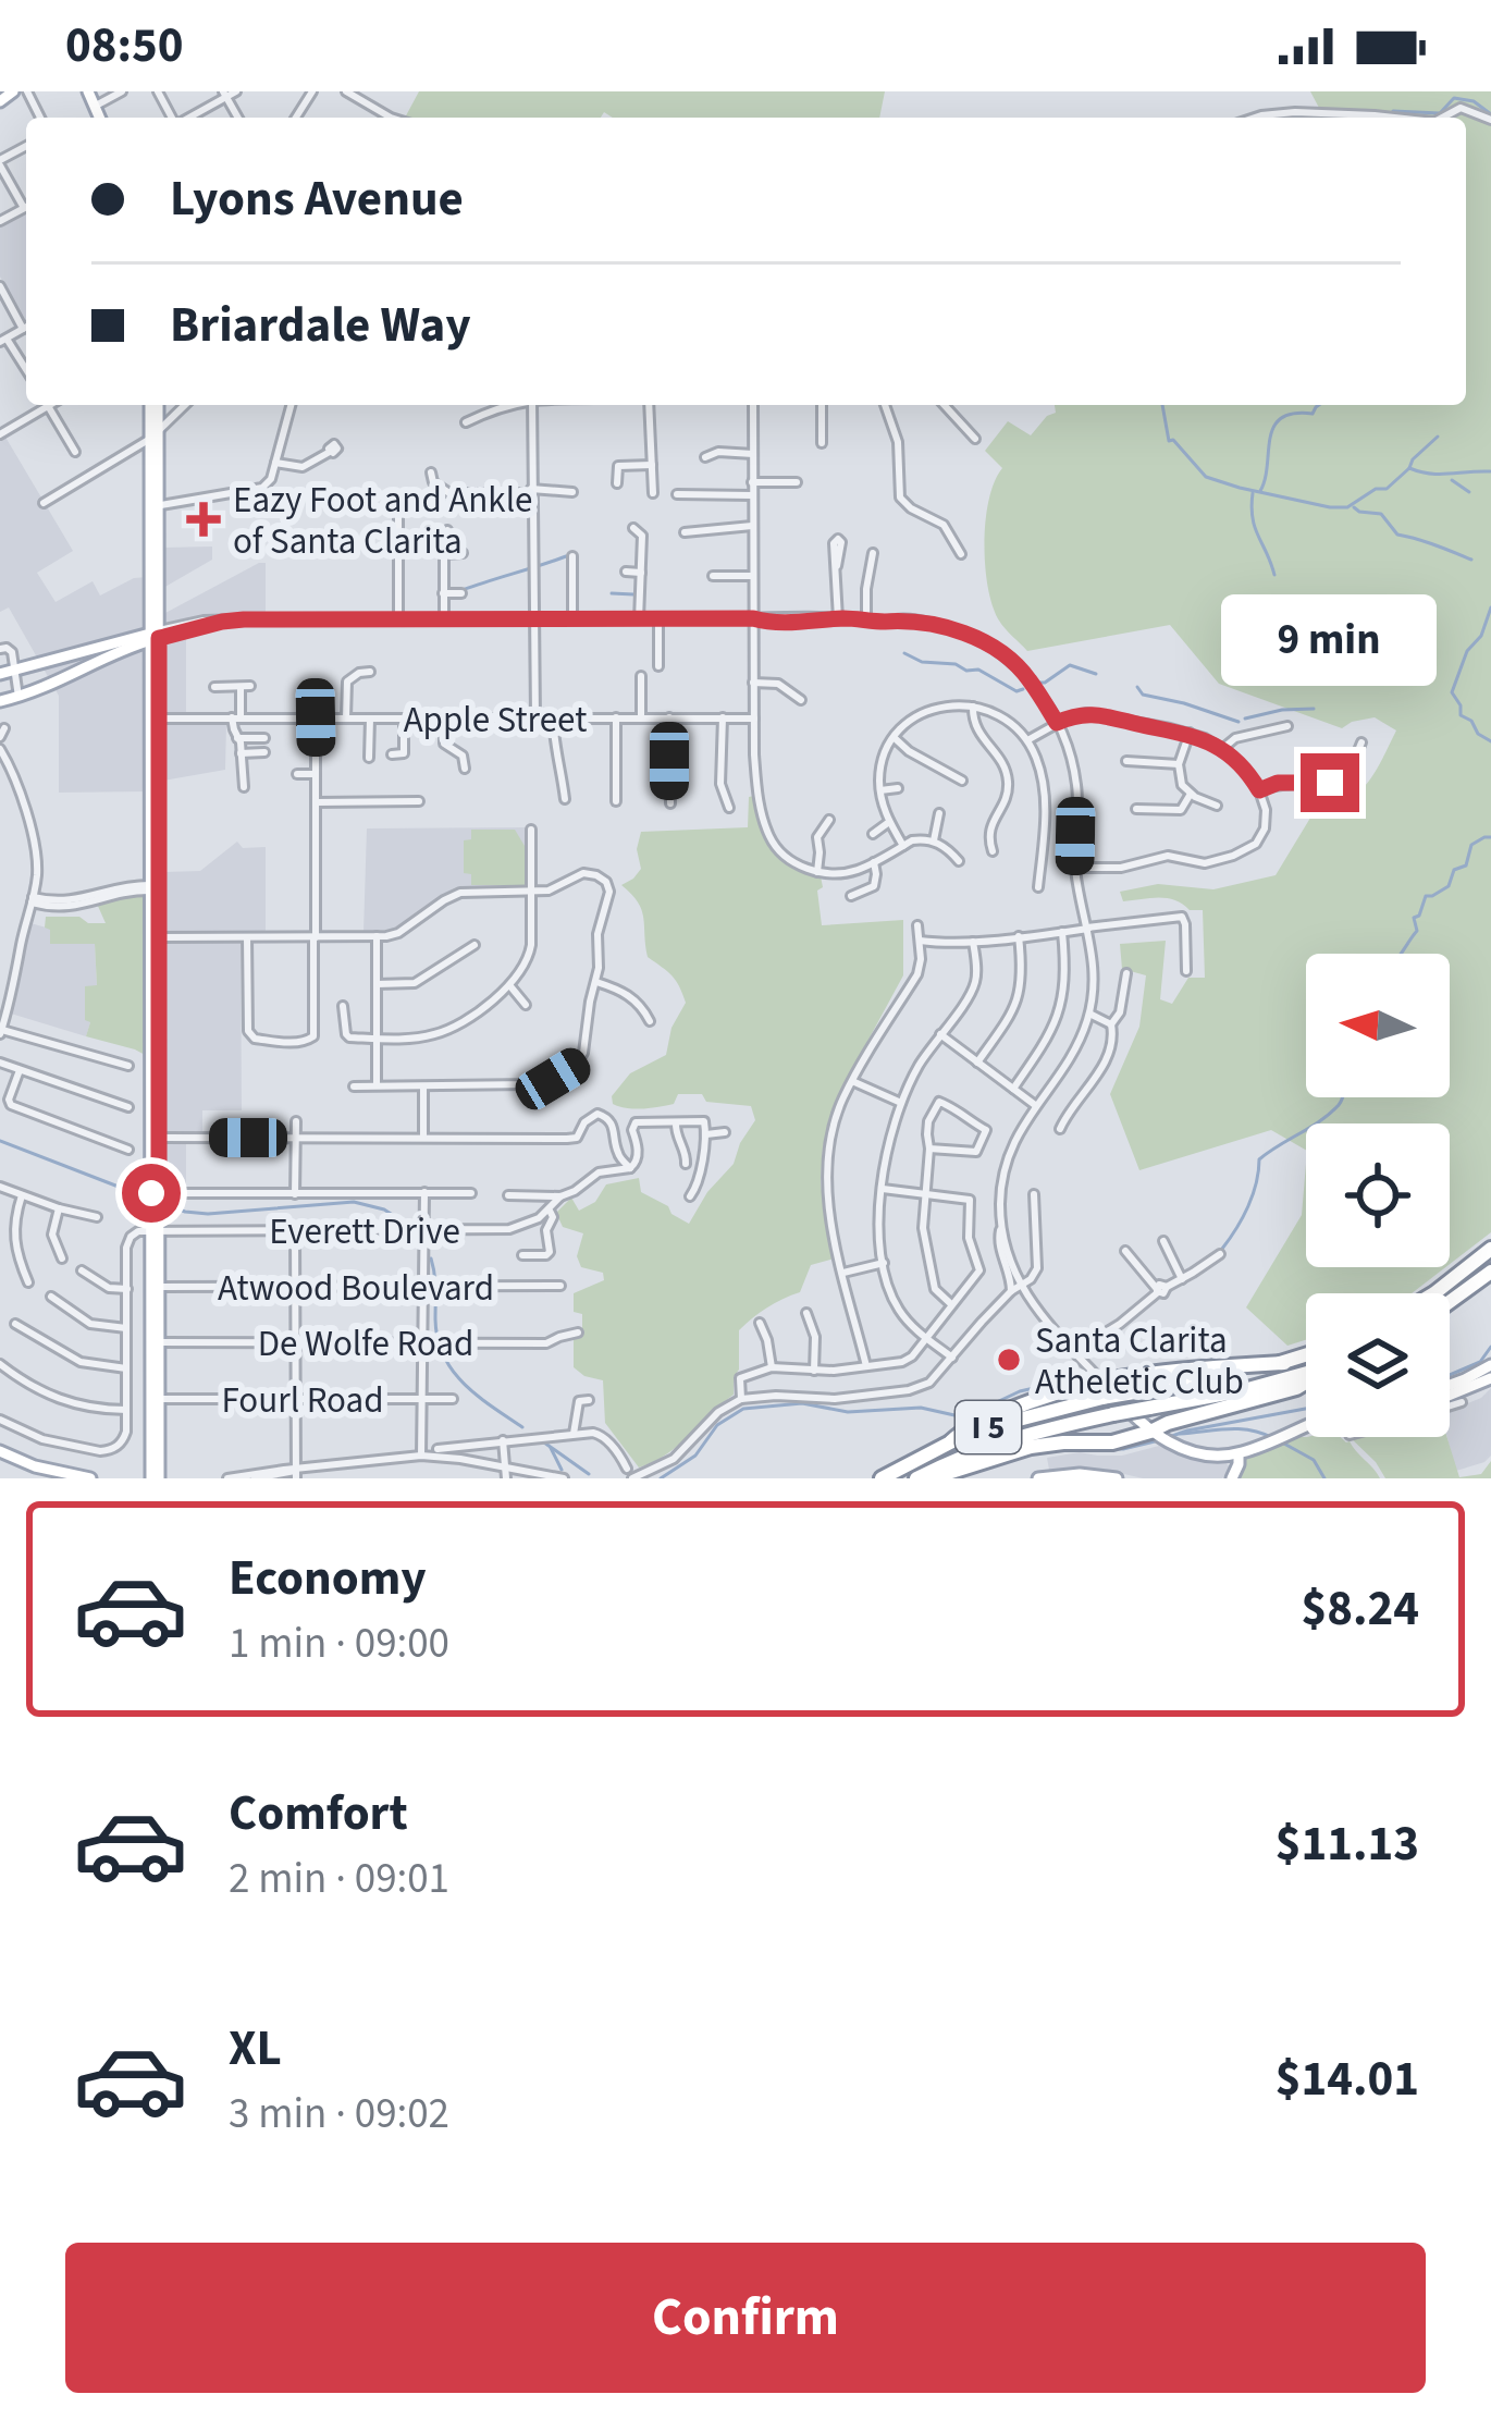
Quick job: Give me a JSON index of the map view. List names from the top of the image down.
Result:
{
  "streets": {
    "highway": ["I 5"],
    "street": [
      "Apple Street",
      "Everett Drive",
      "Atwood Boulevard",
      "De Wolfe Road",
      "Fourl Road"
    ]
  },
  "places": {
    "health": ["Eazy Foot and Ankle of Santa Clarita"],
    "other": ["Santa Clarita Atheletic Club"]
  },
  "north": "left",
  "page": {
    "status": "08:50",
    "banner": ["Lyons Avenue", "Briardale Way"],
    "bubble": "9 min",
    "list": [
      {
        "name": "Economy",
        "note": "1 min · 09:00",
        "value": "$8.24"
      },
      {
        "name": "Comfort",
        "note": "2 min · 09:01",
        "value": "$11.13"
      },
      {
        "name": "XL",
        "note": "3 min · 09:02",
        "value": "$14.01"
      }
    ],
    "buttons": "Confirm"
  }
}
